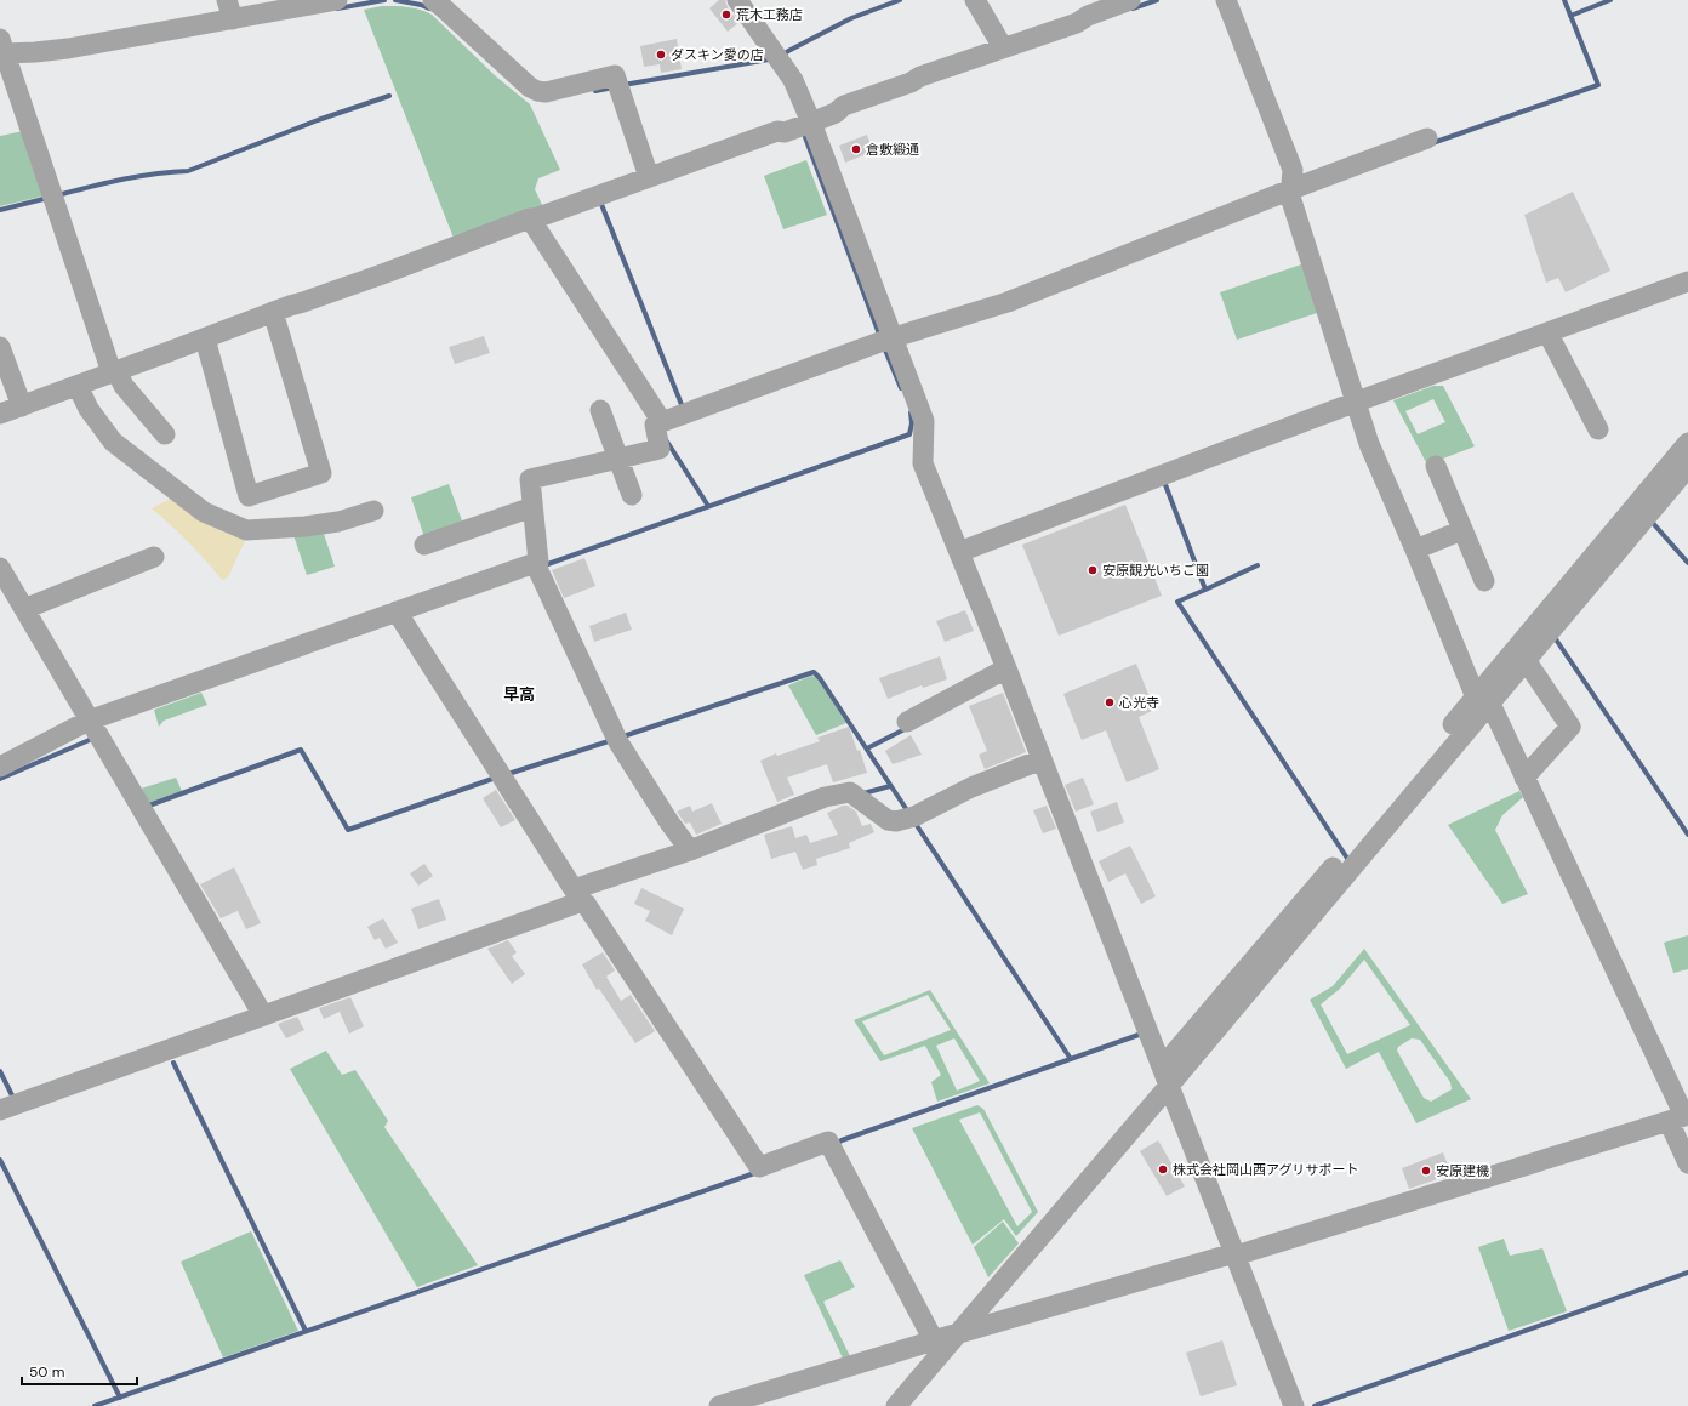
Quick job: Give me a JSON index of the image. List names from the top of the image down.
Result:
{
  "districts": ["早高"],
  "places": [
    "荒木工務店",
    "ダスキン愛の店",
    "倉敷緞通",
    "安原観光いちご園",
    "心光寺",
    "株式会社岡山西アグリサポート",
    "安原建機"
  ],
  "scale_bar": "50 m"
}
